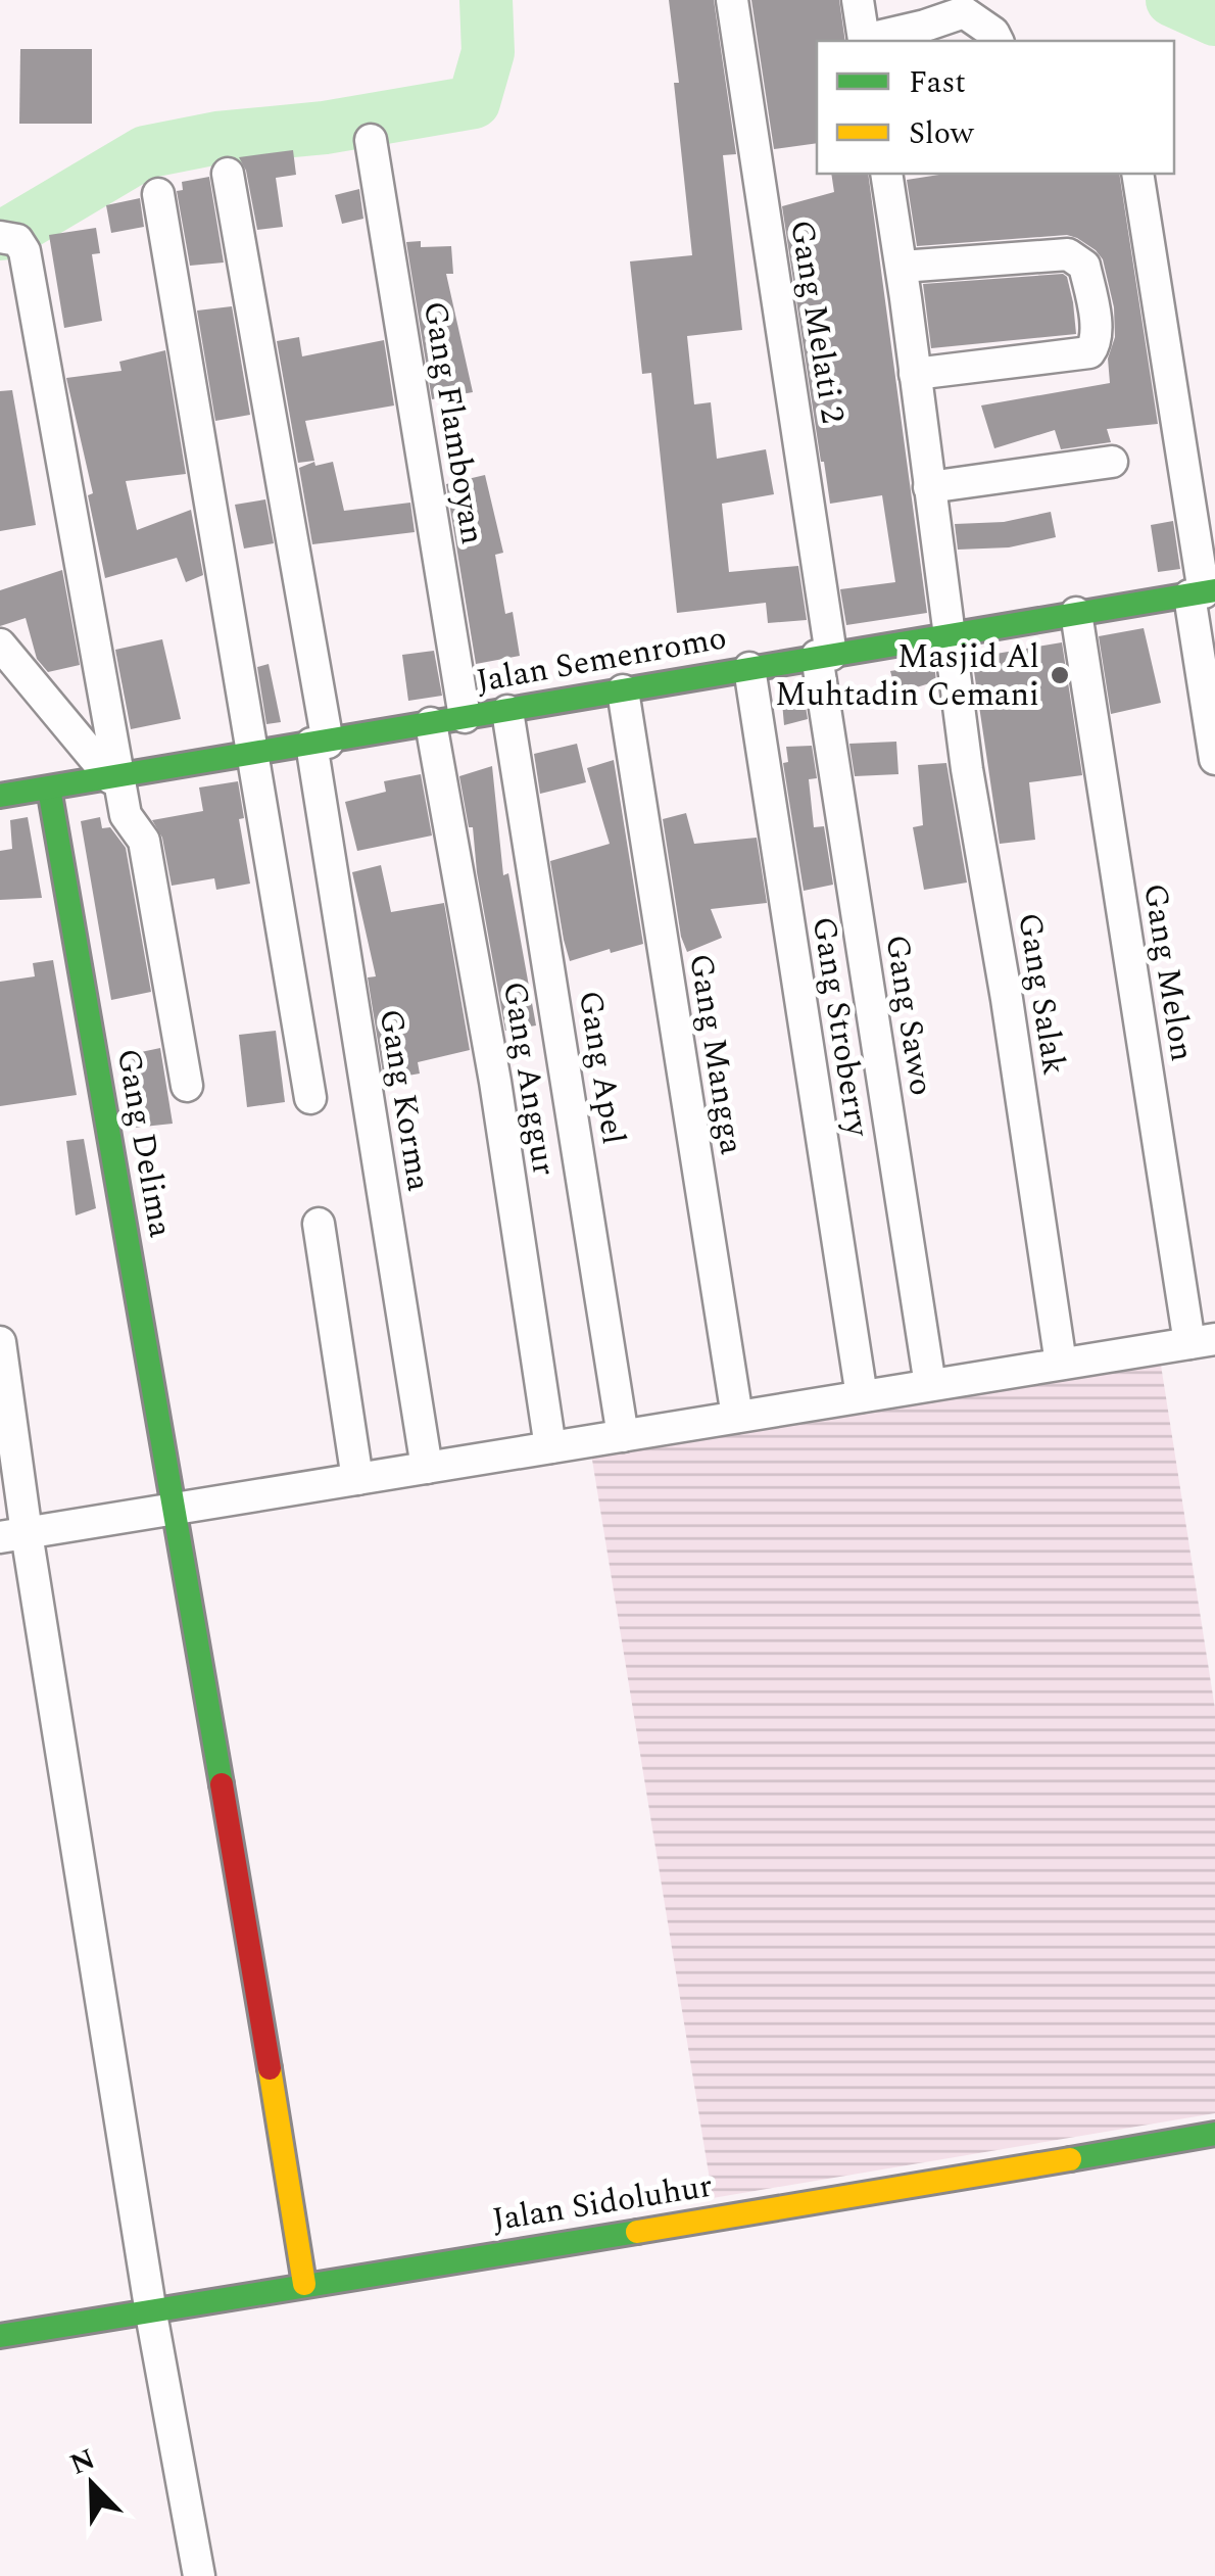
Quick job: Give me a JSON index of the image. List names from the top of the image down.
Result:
{
  "streets": {
    "street": [
      "Gang Melati 2",
      "Gang Flamboyan",
      "Jalan Semenromo",
      "Gang Melon",
      "Gang Salak",
      "Gang Sawo",
      "Gang Stroberry",
      "Gang Mangga",
      "Gang Apel",
      "Gang Anggur",
      "Gang Korma",
      "Gang Delima",
      "Jalan Sidoluhur"
    ]
  },
  "crossings": [
    ["Gang Melati 2", "Jalan Semenromo"],
    ["Gang Melati 2", "Gang Sawo"],
    ["Gang Flamboyan", "Jalan Semenromo"],
    ["Jalan Semenromo", "Gang Melon"],
    ["Jalan Semenromo", "Gang Salak"],
    ["Jalan Semenromo", "Gang Sawo"],
    ["Jalan Semenromo", "Gang Stroberry"],
    ["Jalan Semenromo", "Gang Mangga"],
    ["Jalan Semenromo", "Gang Apel"],
    ["Jalan Semenromo", "Gang Anggur"],
    ["Jalan Semenromo", "Gang Korma"],
    ["Jalan Semenromo", "Gang Delima"],
    ["Gang Delima", "Jalan Sidoluhur"]
  ],
  "places": ["Masjid Al Muhtadin Cemani"],
  "legend": ["Fast", "Slow"],
  "north": "top left"
}
